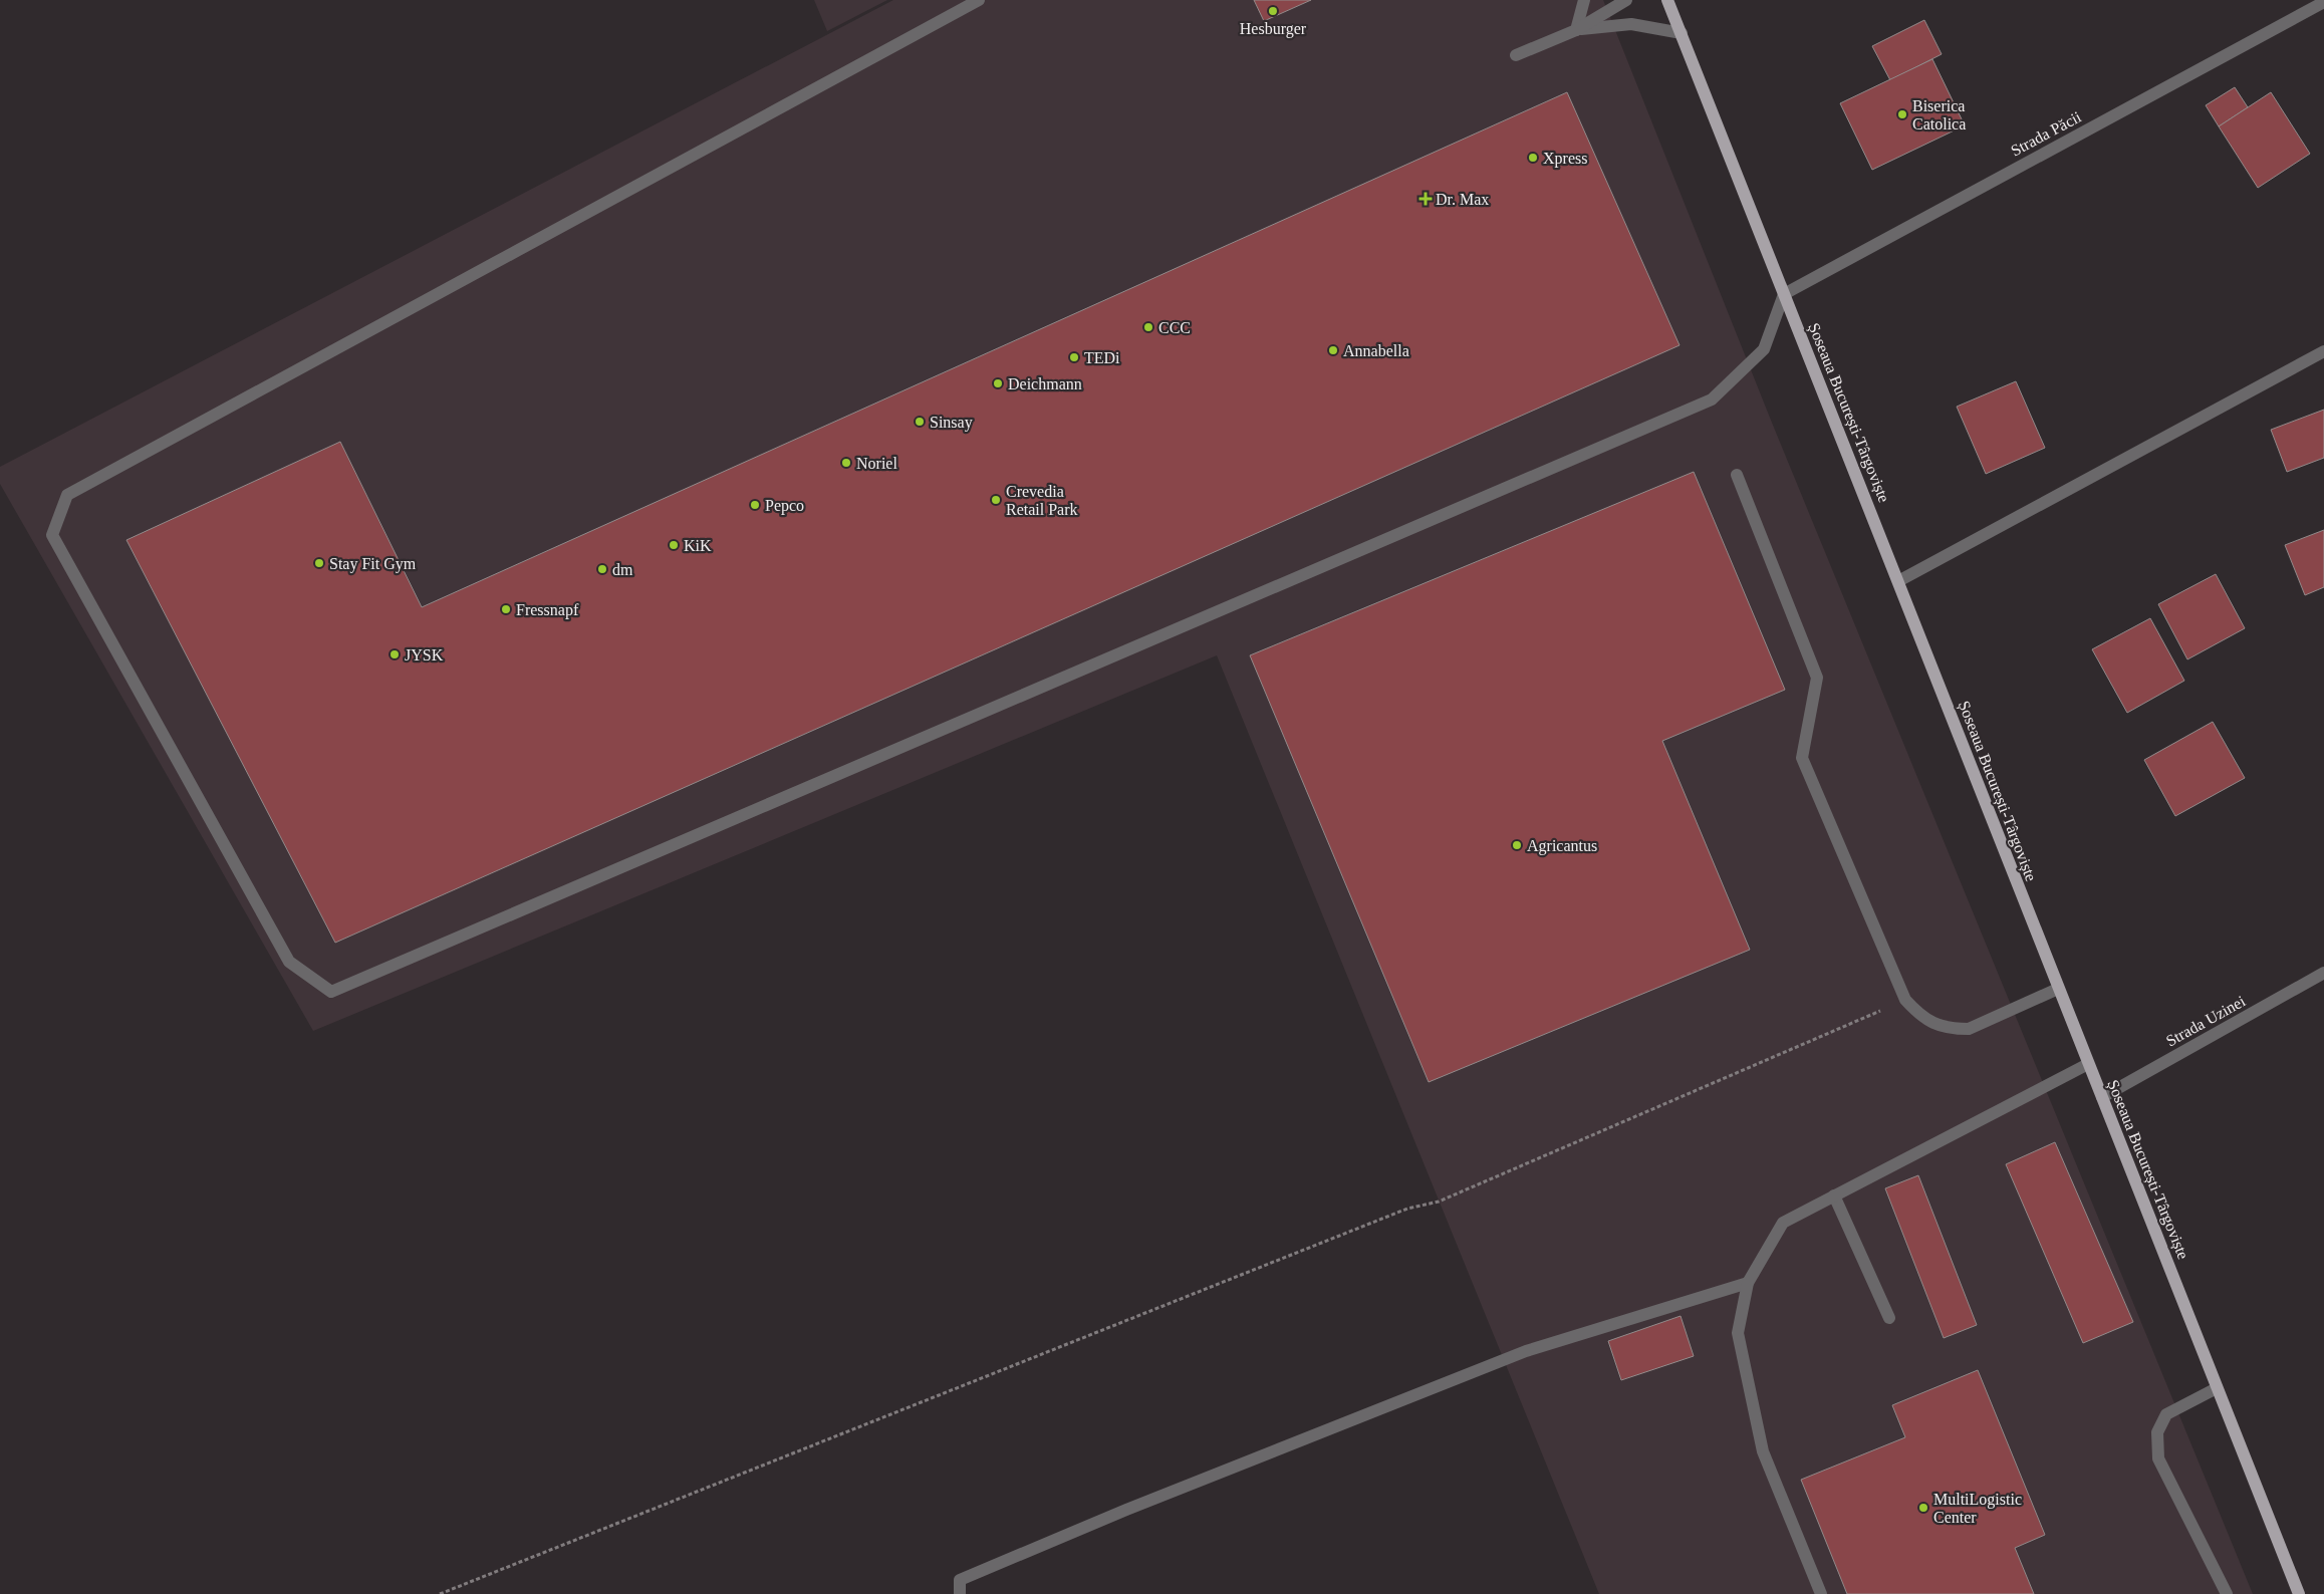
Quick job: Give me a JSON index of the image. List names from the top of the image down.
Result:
{
  "streets": {
    "main road": ["Șoseaua București-Târgoviște"],
    "street": ["Strada Păcii", "Strada Uzinei"]
  },
  "crossings": [
    ["Strada Păcii", "Șoseaua București-Târgoviște"],
    ["Șoseaua București-Târgoviște", "Strada Uzinei"]
  ],
  "places": {
    "other": [
      "Hesburger",
      "Biserica Catolica",
      "Xpress",
      "CCC",
      "Annabella",
      "TEDi",
      "Deichmann",
      "Sinsay",
      "Noriel",
      "Crevedia Retail Park",
      "Pepco",
      "KiK",
      "Stay Fit Gym",
      "dm",
      "Fressnapf",
      "JYSK",
      "Agricantus",
      "MultiLogistic Center"
    ],
    "health": ["Dr. Max"]
  }
}
